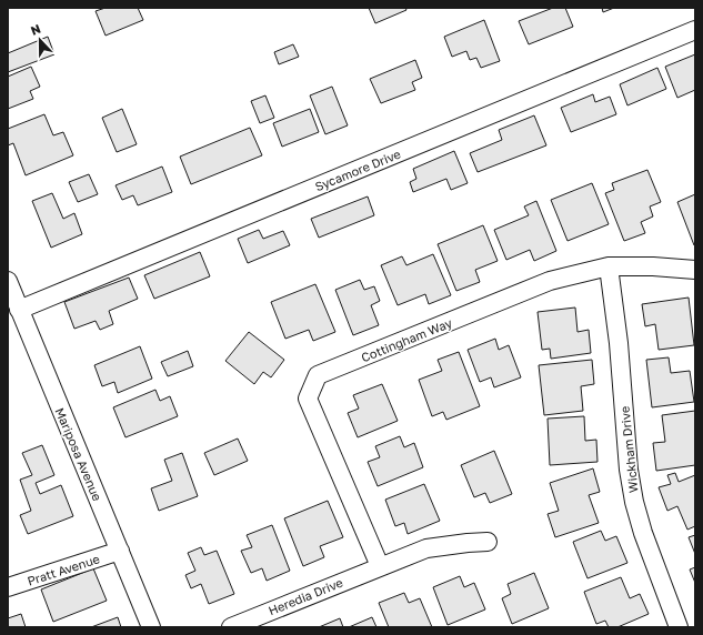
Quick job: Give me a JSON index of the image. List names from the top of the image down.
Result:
{
  "streets": {
    "street": [
      "Sycamore Drive",
      "Cottingham Way",
      "Wickham Drive",
      "Mariposa Avenue",
      "Pratt Avenue",
      "Heredia Drive"
    ]
  },
  "crossings": [
    ["Sycamore Drive", "Mariposa Avenue"],
    ["Cottingham Way", "Wickham Drive"],
    ["Cottingham Way", "Heredia Drive"],
    ["Mariposa Avenue", "Pratt Avenue"]
  ],
  "north": "top"
}
